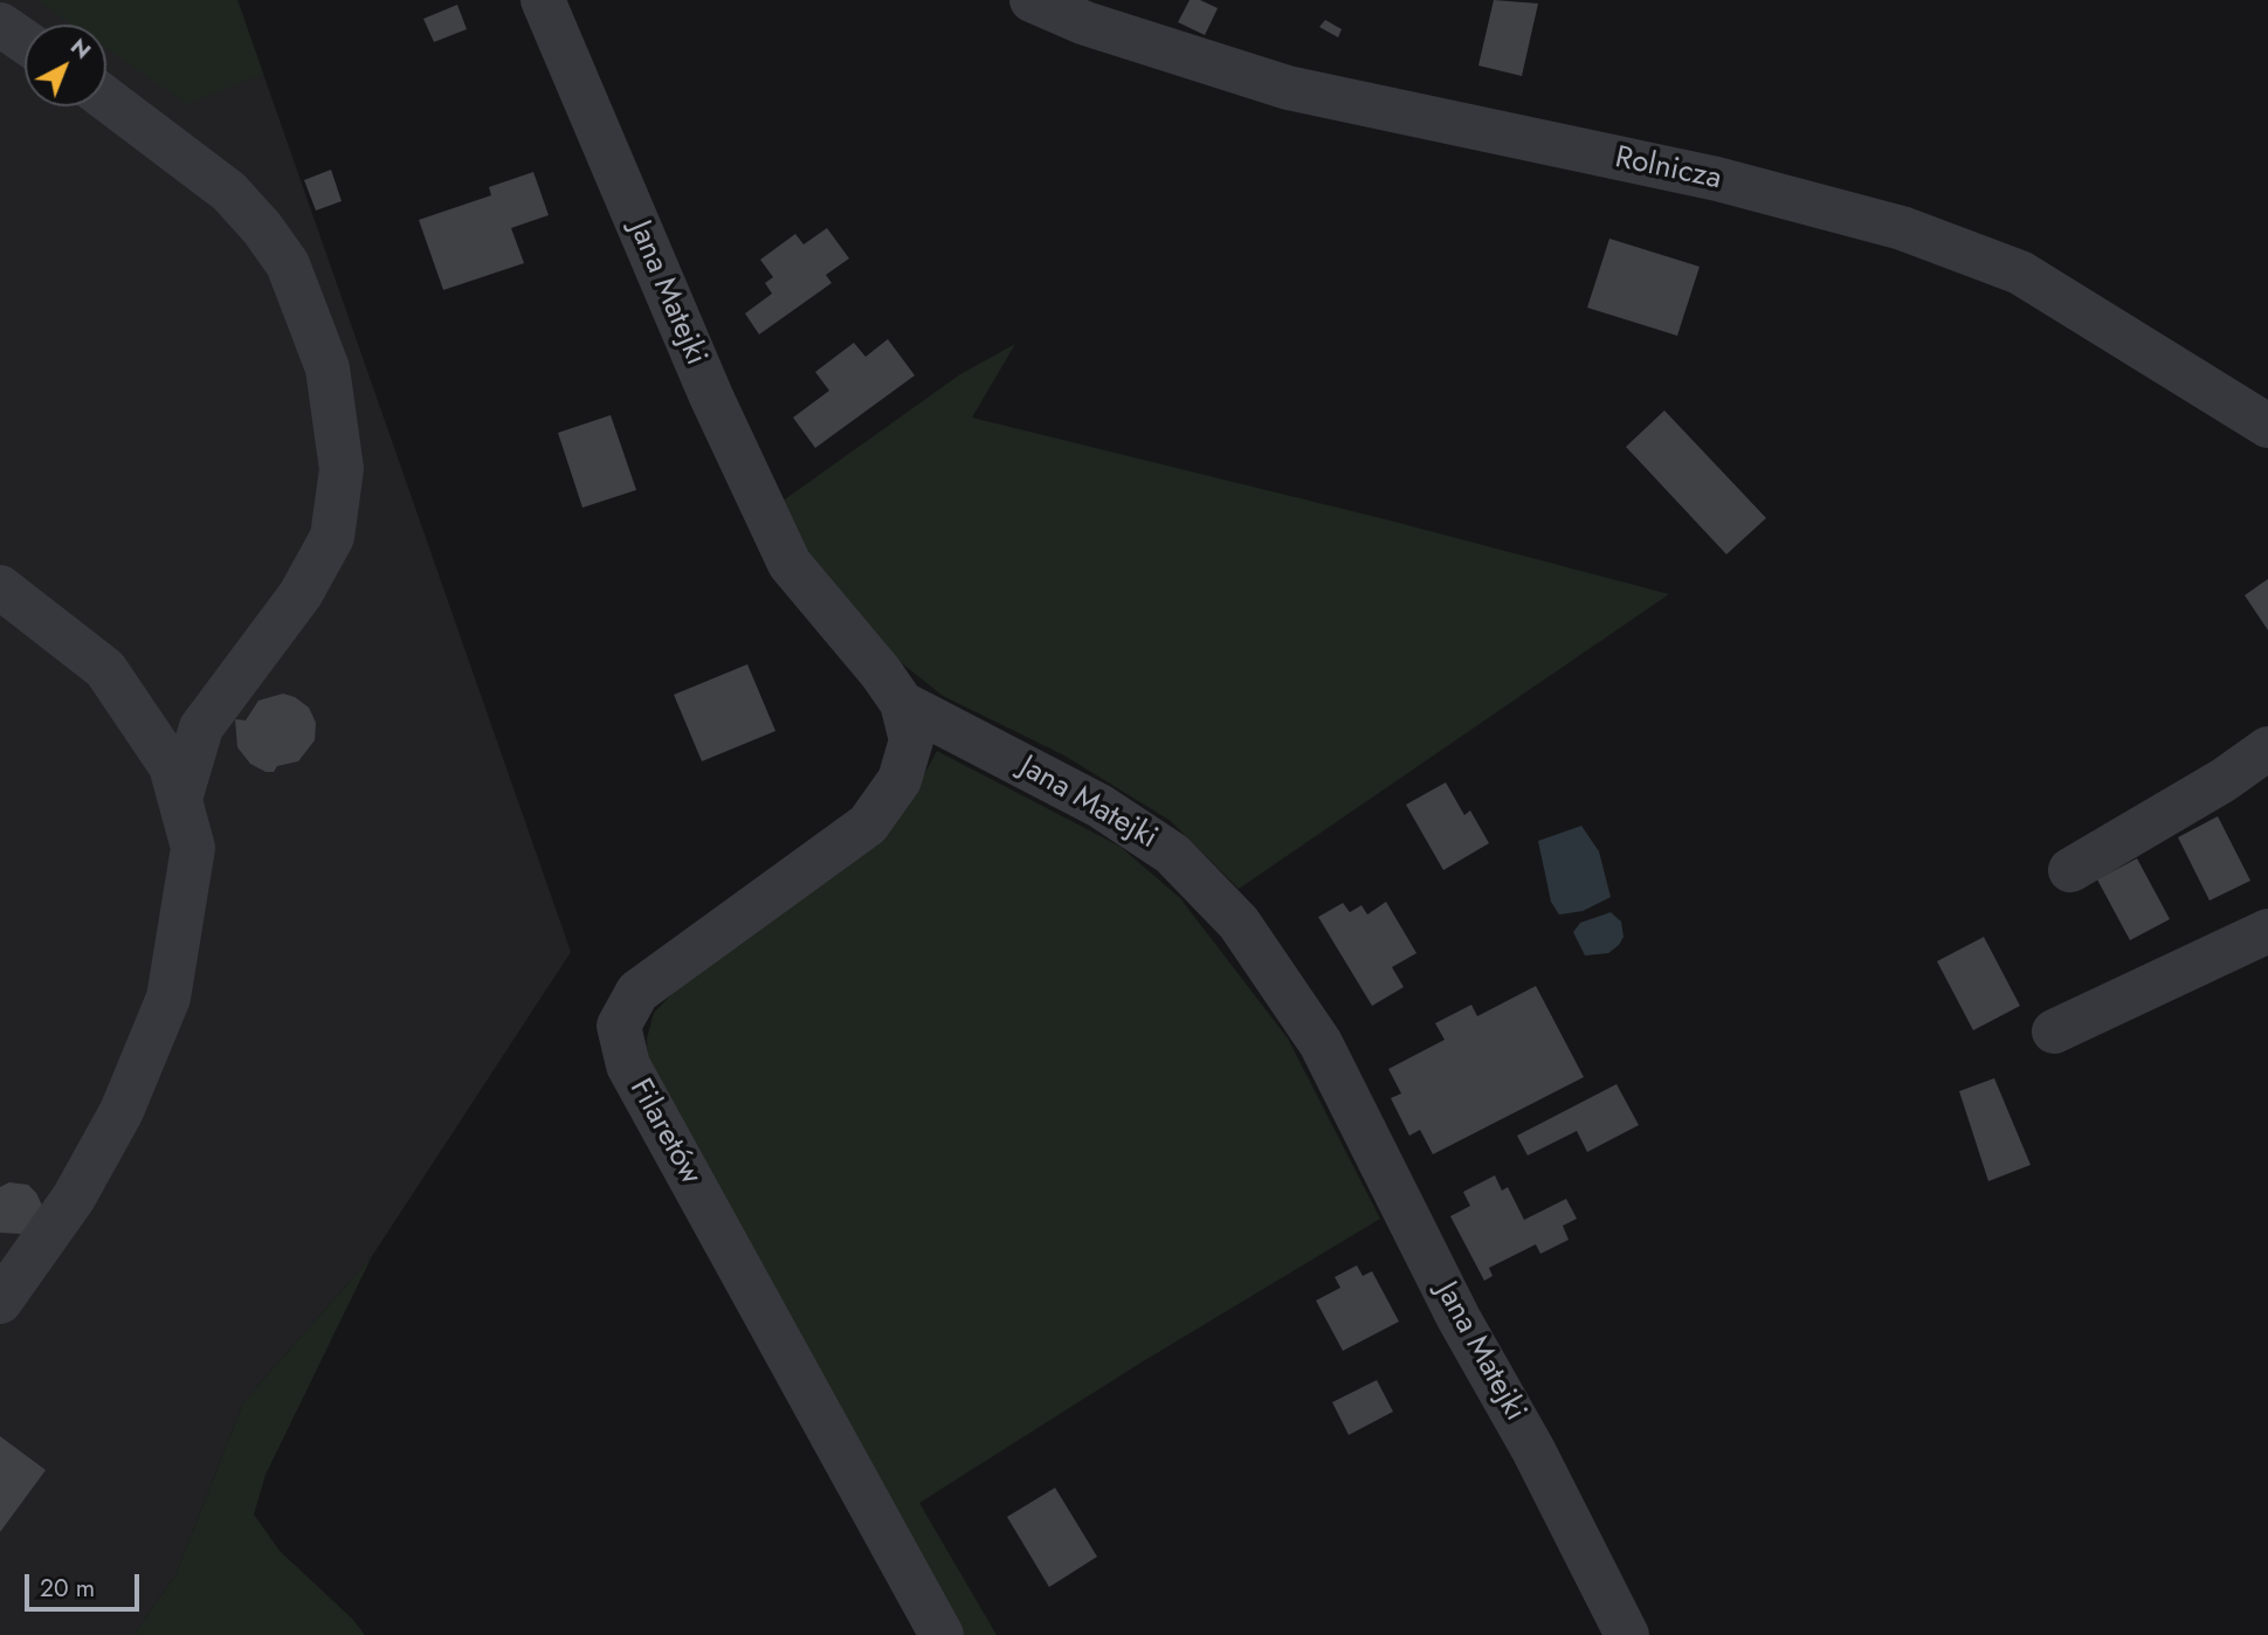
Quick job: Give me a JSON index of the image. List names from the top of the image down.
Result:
{
  "streets": {
    "street": ["Rolnicza", "Jana Matejki", "Filaretów"]
  },
  "crossings": [
    ["Jana Matejki", "Filaretów"]
  ],
  "scale_bar": "20 m",
  "north": "top right"
}
